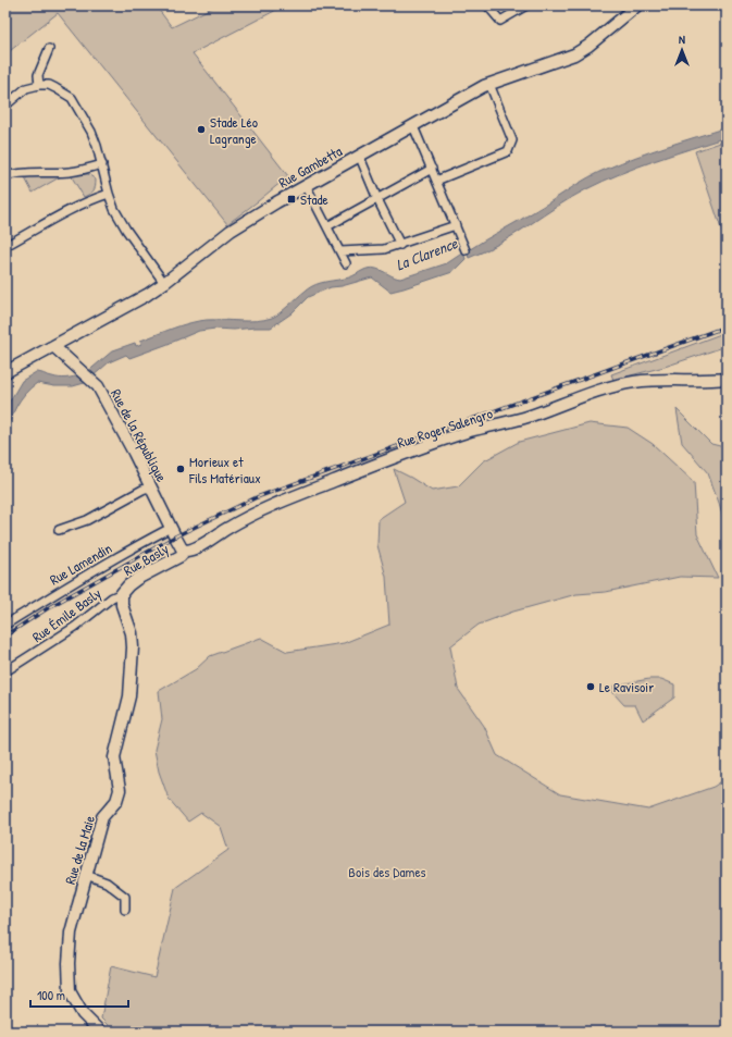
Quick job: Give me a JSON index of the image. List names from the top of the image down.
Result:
{
  "streets": {
    "street": [
      "Rue Gambetta",
      "Rue Roger Salengro",
      "Rue de la République",
      "Rue Basly",
      "Rue Lamendin",
      "Rue Émile Basly",
      "Rue de la Maie"
    ]
  },
  "crossings": [
    ["Rue Gambetta", "Rue de la République"],
    ["Rue Roger Salengro", "Rue de la République"],
    ["Rue Roger Salengro", "Rue Basly"],
    ["Rue de la République", "Rue Basly"],
    ["Rue de la République", "Rue Lamendin"],
    ["Rue Basly", "Rue Émile Basly"],
    ["Rue Basly", "Rue de la Maie"],
    ["Rue Émile Basly", "Rue de la Maie"]
  ],
  "water": ["La Clarence"],
  "parks": ["Bois des Dames"],
  "places": {
    "other": ["Stade Léo Lagrange", "Morieux et Fils Matériaux", "Le Ravisoir"],
    "transit": ["Stade"]
  },
  "scale_bar": "100 m",
  "north": "top"
}
